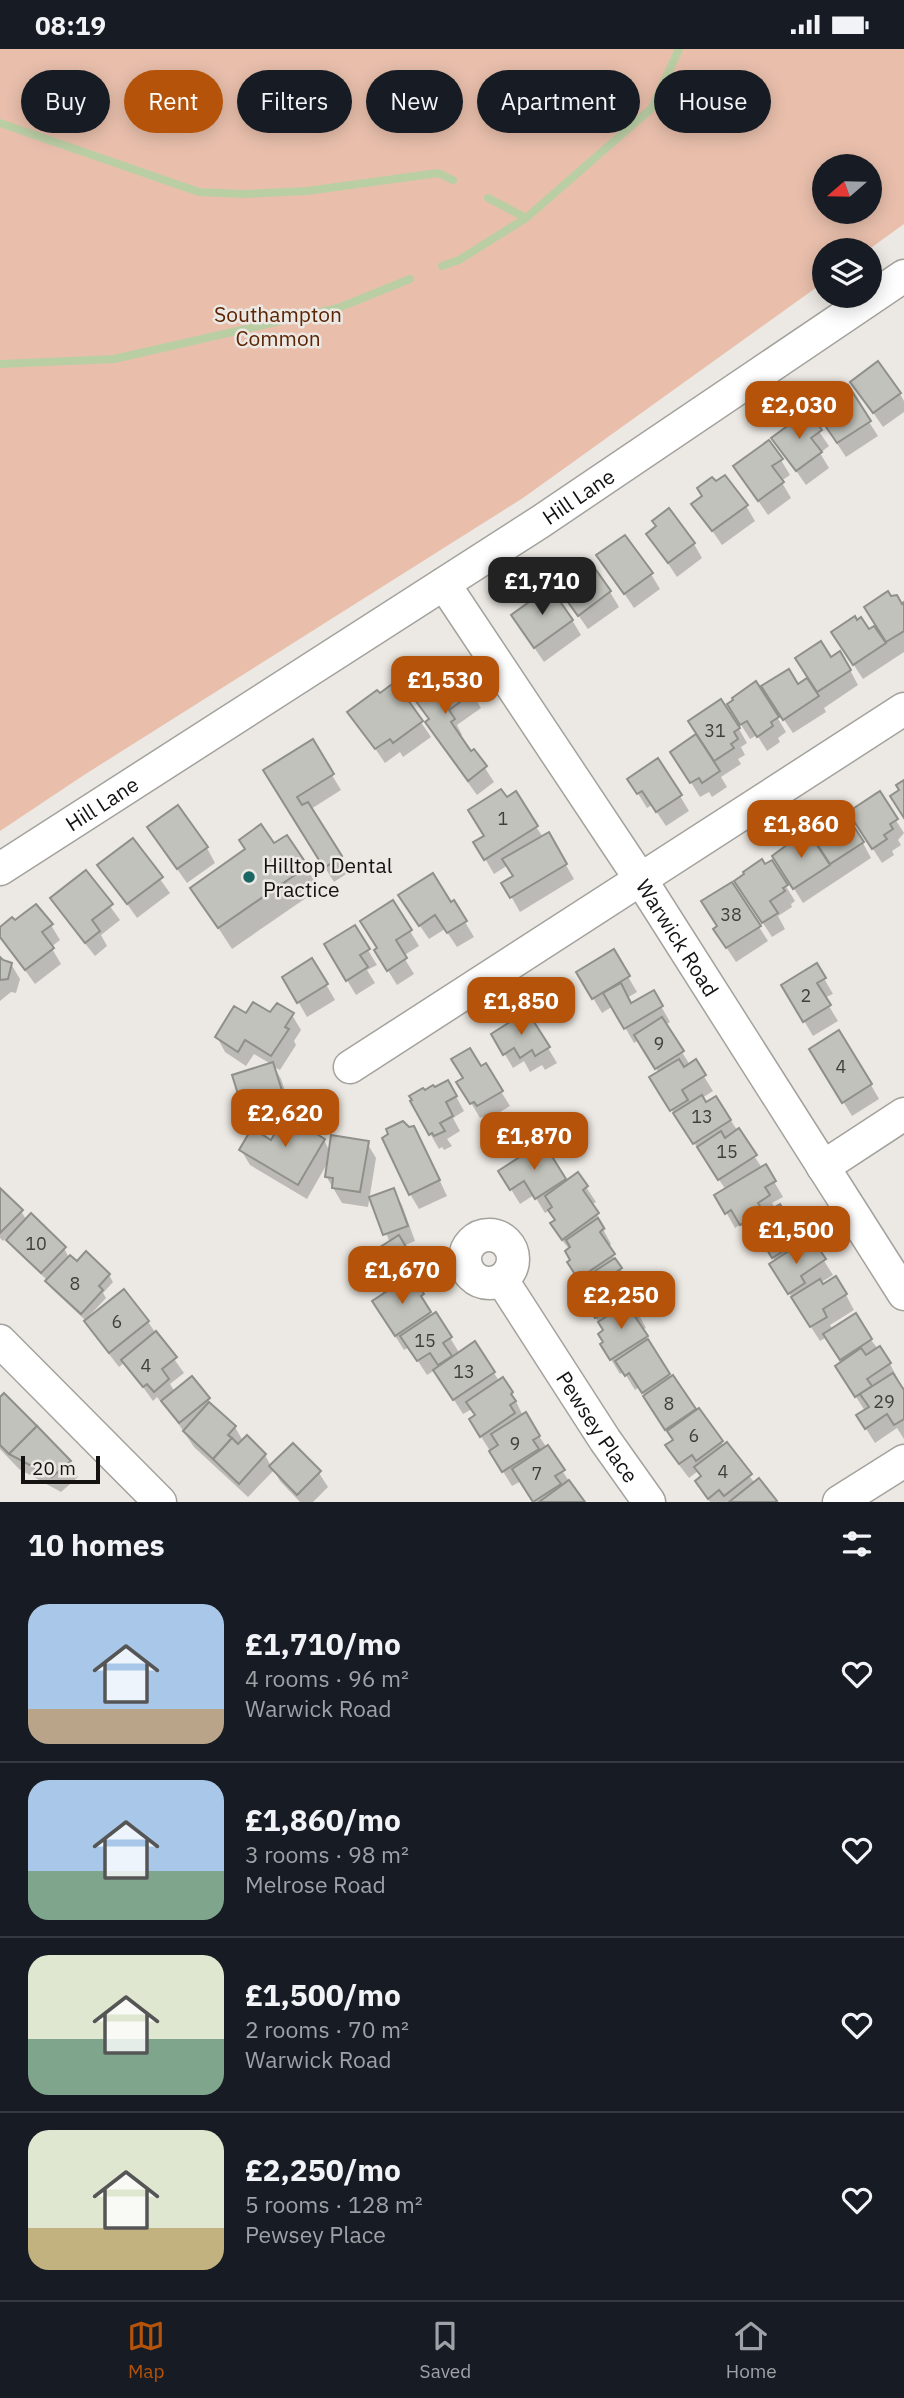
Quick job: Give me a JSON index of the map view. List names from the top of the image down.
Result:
{
  "streets": {
    "street": ["Hill Lane", "Warwick Road", "Pewsey Place"]
  },
  "crossings": [
    ["Hill Lane", "Warwick Road"]
  ],
  "parks": ["Southampton Common"],
  "places": ["Hilltop Dental Practice"],
  "house_numbers": [
    "31",
    "1",
    "38",
    "2",
    "9",
    "4",
    "13",
    "15",
    "10",
    "8",
    "6",
    "15",
    "4",
    "13",
    "29",
    "8",
    "6",
    "9",
    "4",
    "7"
  ],
  "scale_bar": "20 m",
  "north": "left",
  "page": {
    "status": "08:19",
    "chip": [
      "Buy",
      "Rent",
      "Filters",
      "New",
      "Apartment",
      "House"
    ],
    "price": [
      "£2,030",
      "£1,710",
      "£1,530",
      "£1,860",
      "£1,850",
      "£2,620",
      "£1,870",
      "£1,500",
      "£1,670",
      "£2,250"
    ],
    "scale": "20 m",
    "heading": "10 homes",
    "list": [
      {
        "name": "£1,710/mo",
        "note": "4 rooms · 96 m² · Warwick Road"
      },
      {
        "name": "£1,860/mo",
        "note": "3 rooms · 98 m² · Melrose Road"
      },
      {
        "name": "£1,500/mo",
        "note": "2 rooms · 70 m² · Warwick Road"
      },
      {
        "name": "£2,250/mo",
        "note": "5 rooms · 128 m² · Pewsey Place"
      }
    ],
    "tabs": ["Map", "Saved", "Home"]
  }
}
